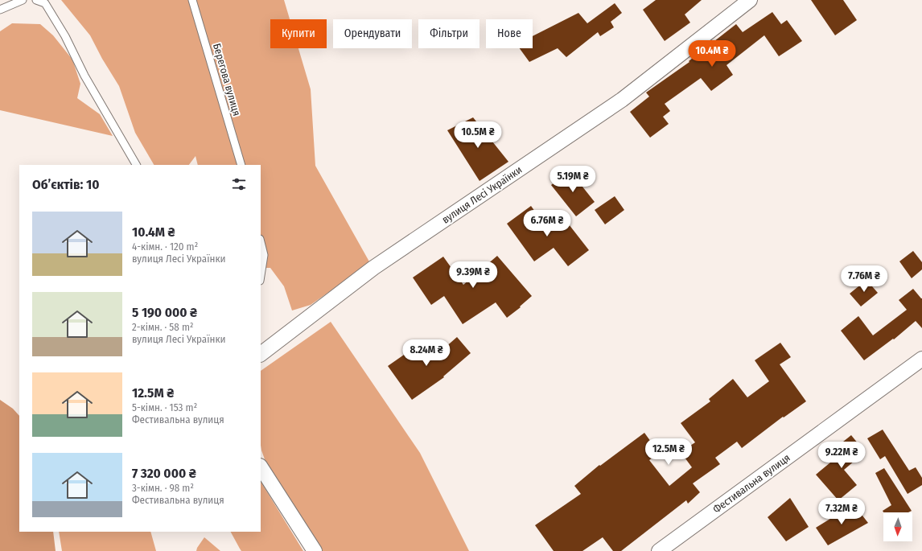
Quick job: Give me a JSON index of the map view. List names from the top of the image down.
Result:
{
  "streets": {
    "street": ["вулиця Лесі Українки", "Фестивальна вулиця"],
    "lane": ["Берегова вулиця"]
  },
  "north": "bottom",
  "page": {
    "chip": [
      "Купити",
      "Орендувати",
      "Фільтри",
      "Нове"
    ],
    "price": [
      "10.4M ₴",
      "10.5M ₴",
      "5.19M ₴",
      "6.76M ₴",
      "9.39M ₴",
      "7.76M ₴",
      "8.24M ₴",
      "12.5M ₴",
      "9.22M ₴",
      "7.32M ₴"
    ],
    "heading": "Об’єктів: 10",
    "list": [
      {
        "name": "10.4M ₴",
        "note": "4-кімн. · 120 m² · вулиця Лесі Українки"
      },
      {
        "name": "5 190 000 ₴",
        "note": "2-кімн. · 58 m² · вулиця Лесі Українки"
      },
      {
        "name": "12.5M ₴",
        "note": "5-кімн. · 153 m² · Фестивальна вулиця"
      },
      {
        "name": "7 320 000 ₴",
        "note": "3-кімн. · 98 m² · Фестивальна вулиця"
      }
    ]
  }
}
